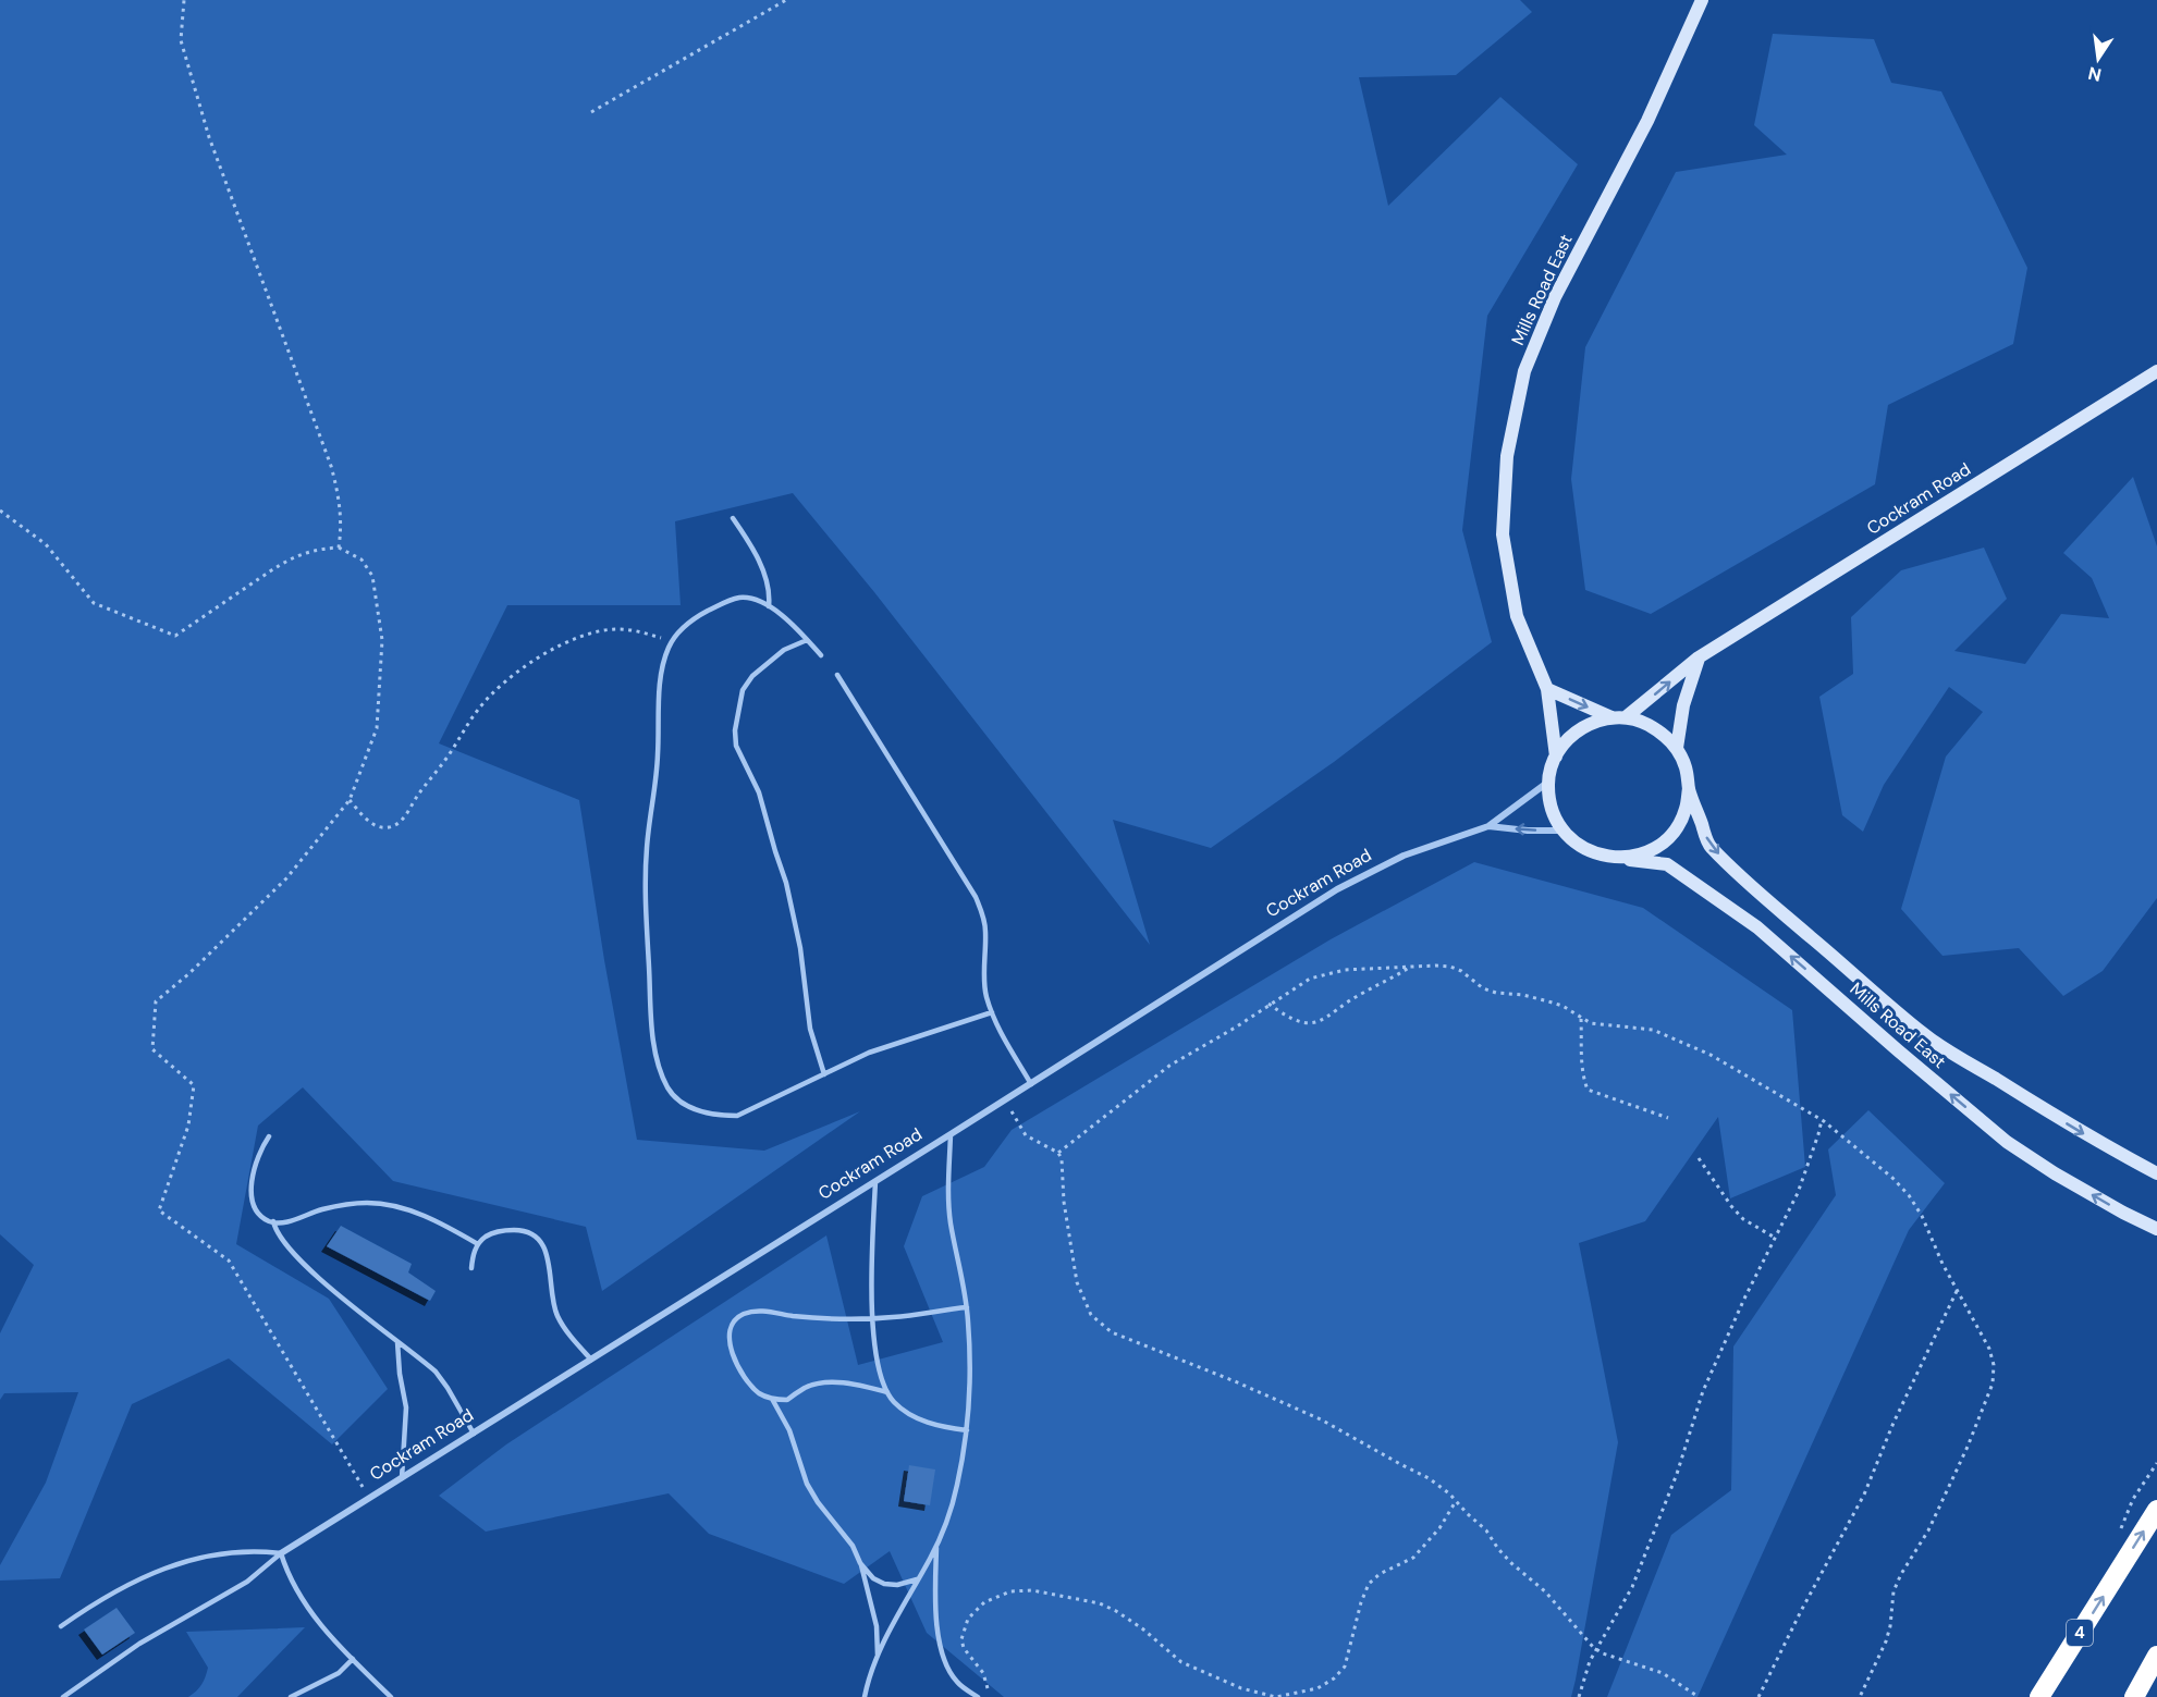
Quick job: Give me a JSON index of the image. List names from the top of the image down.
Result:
{
  "streets": {
    "highway": ["4"],
    "main road": ["Mills Road East", "Cockram Road"]
  },
  "crossings": [
    ["Mills Road East", "Cockram Road"]
  ],
  "north": "bottom"
}
